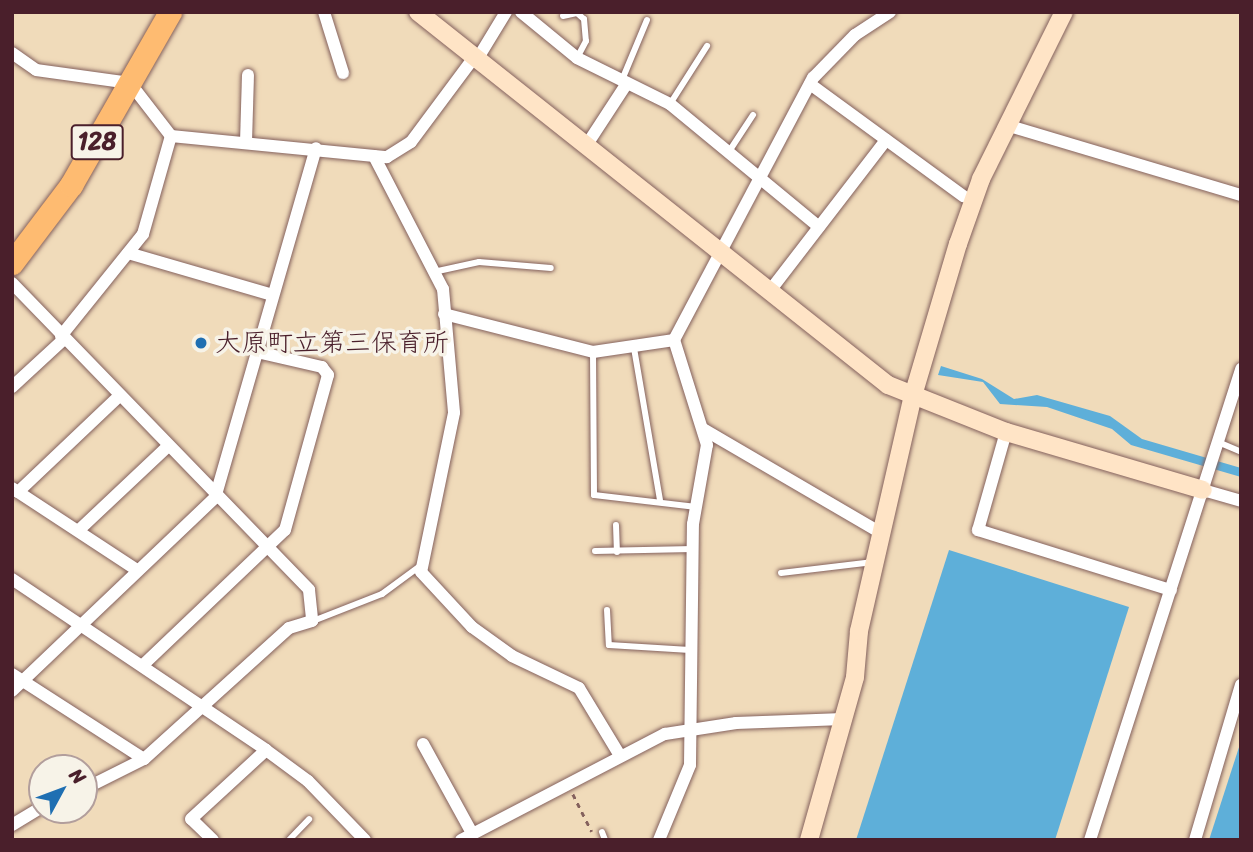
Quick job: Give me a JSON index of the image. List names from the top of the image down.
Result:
{
  "streets": {
    "highway": ["128"]
  },
  "places": ["大原町立第三保育所"],
  "north": "top right"
}
